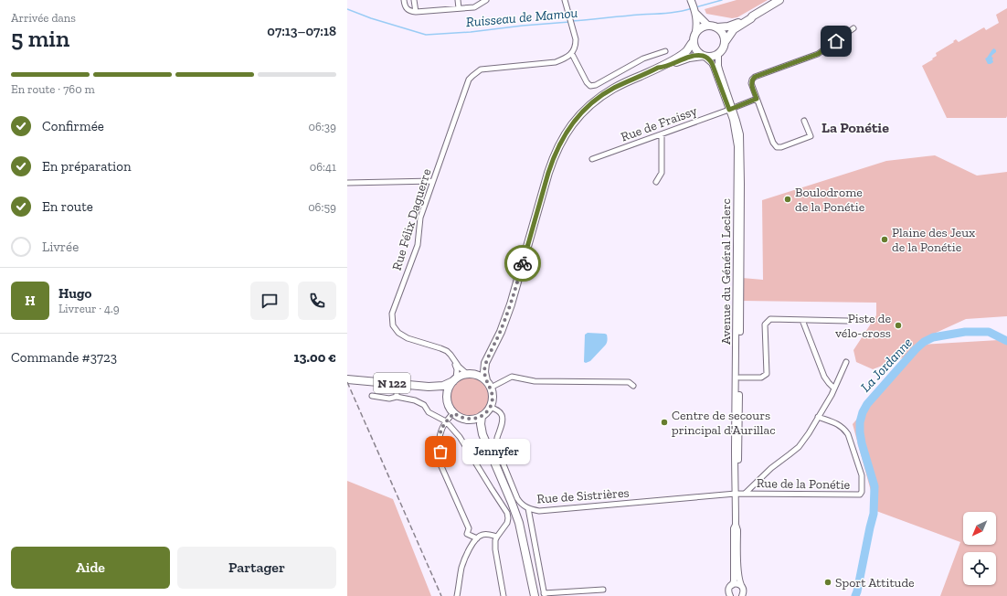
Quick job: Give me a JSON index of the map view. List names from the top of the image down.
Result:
{
  "streets": {
    "main road": ["N 122"],
    "street": [
      "Rue de Fraissy",
      "Rue Félix Daguerre",
      "Avenue du Général Leclerc",
      "Rue de la Ponétie",
      "Rue de Sistrières"
    ]
  },
  "crossings": [
    ["Rue de Fraissy", "Avenue du Général Leclerc"],
    ["Rue Félix Daguerre", "N 122"],
    ["Rue Félix Daguerre", "Rue de Sistrières"],
    ["Avenue du Général Leclerc", "Rue de la Ponétie"],
    ["Avenue du Général Leclerc", "Rue de Sistrières"],
    ["N 122", "Rue de Sistrières"],
    ["Rue de la Ponétie", "Rue de Sistrières"]
  ],
  "districts": ["La Ponétie"],
  "water": ["Ruisseau de Mamou", "La Jordanne"],
  "places": [
    "Boulodrome de la Ponétie",
    "Plaine des Jeux de la Ponétie",
    "Piste de vélo-cross",
    "Centre de secours principal d'Aurillac",
    "Jennyfer",
    "Sport Attitude"
  ],
  "north": "bottom left",
  "page": {
    "heading": ["5 min", "Arrivée dans", "07:13–07:18"],
    "panel": [
      "Hugo",
      "Livreur · 4.9",
      "Commande #3723",
      "13.00 €"
    ],
    "bar": "En route · 760 m",
    "list": [
      ["Confirmée", "06:39"],
      ["En préparation", "06:41"],
      ["En route", "06:59"],
      "Livrée"
    ],
    "round": "H",
    "bubble": "Jennyfer",
    "buttons": ["Aide", "Partager"]
  }
}
